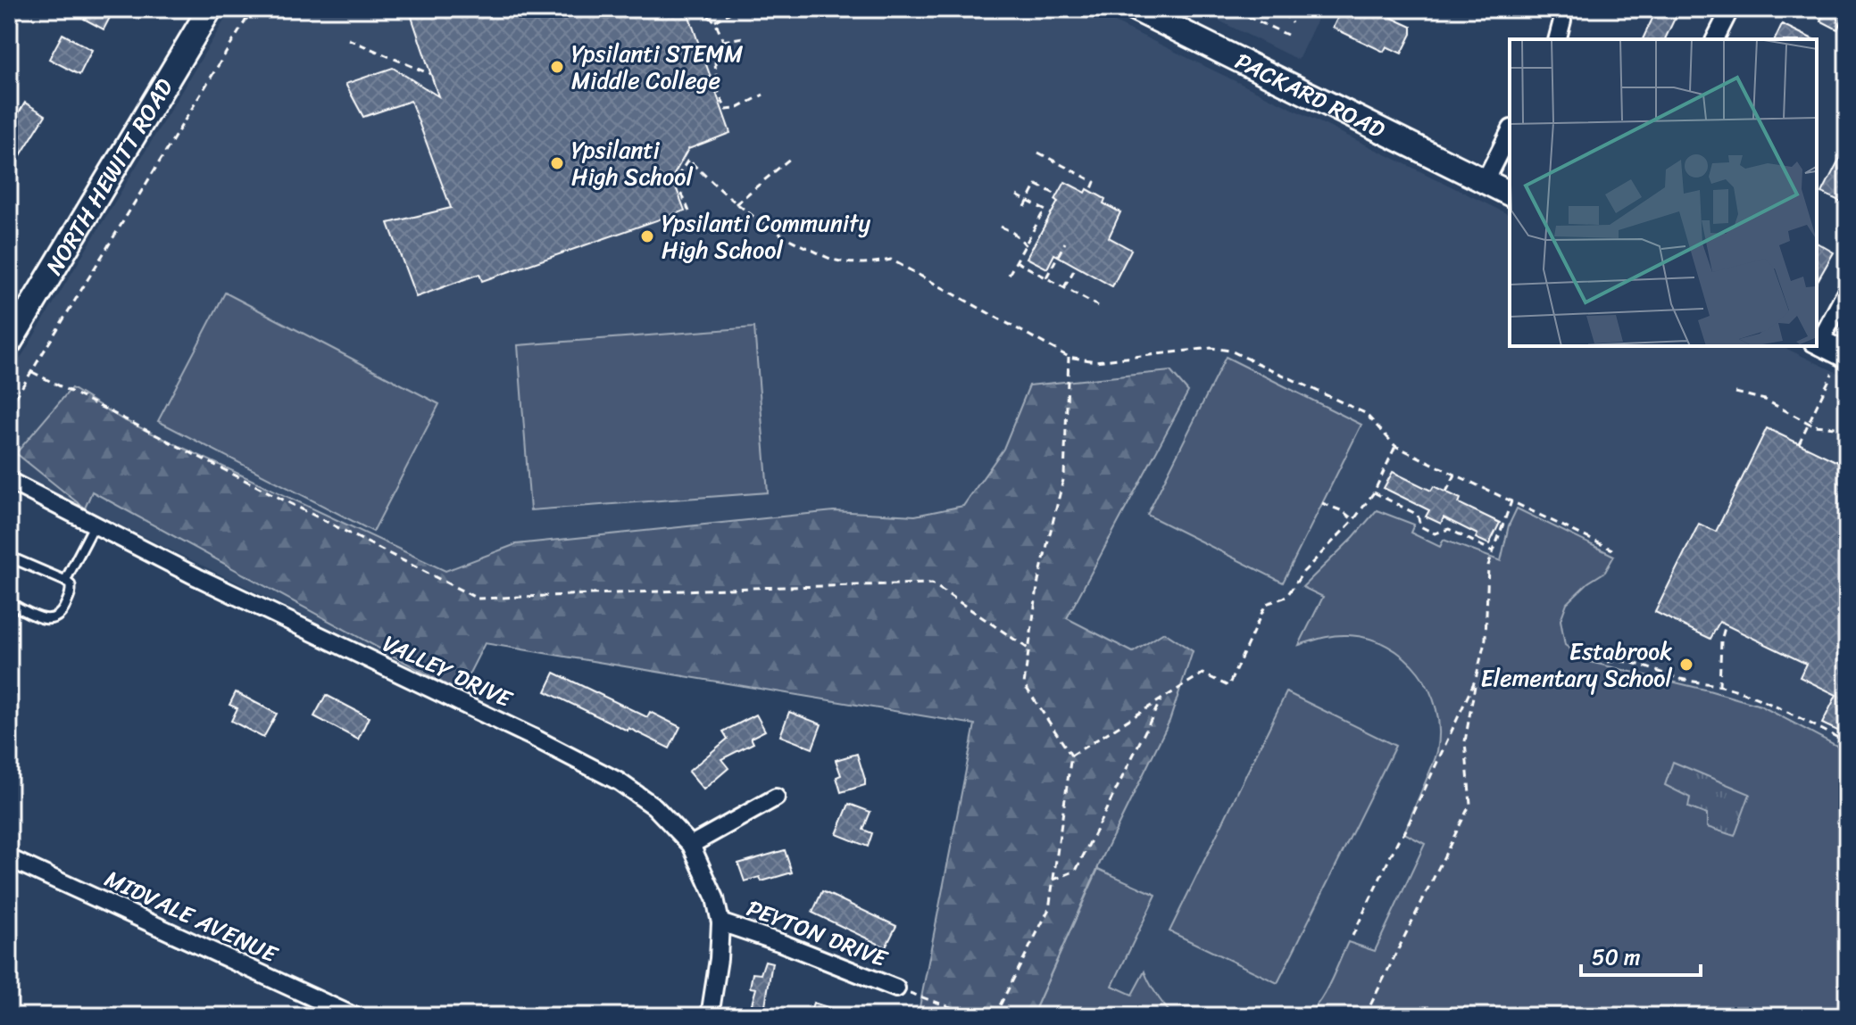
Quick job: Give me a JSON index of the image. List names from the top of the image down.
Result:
{
  "streets": {
    "main road": ["PACKARD ROAD", "NORTH HEWITT ROAD"],
    "street": ["VALLEY DRIVE", "MIDVALE AVENUE", "PEYTON DRIVE"]
  },
  "crossings": [
    ["VALLEY DRIVE", "PEYTON DRIVE"]
  ],
  "places": [
    "Ypsilanti STEMM Middle College",
    "Ypsilanti High School",
    "Ypsilanti Community High School",
    "Estabrook Elementary School"
  ],
  "scale_bar": "50 m"
}
